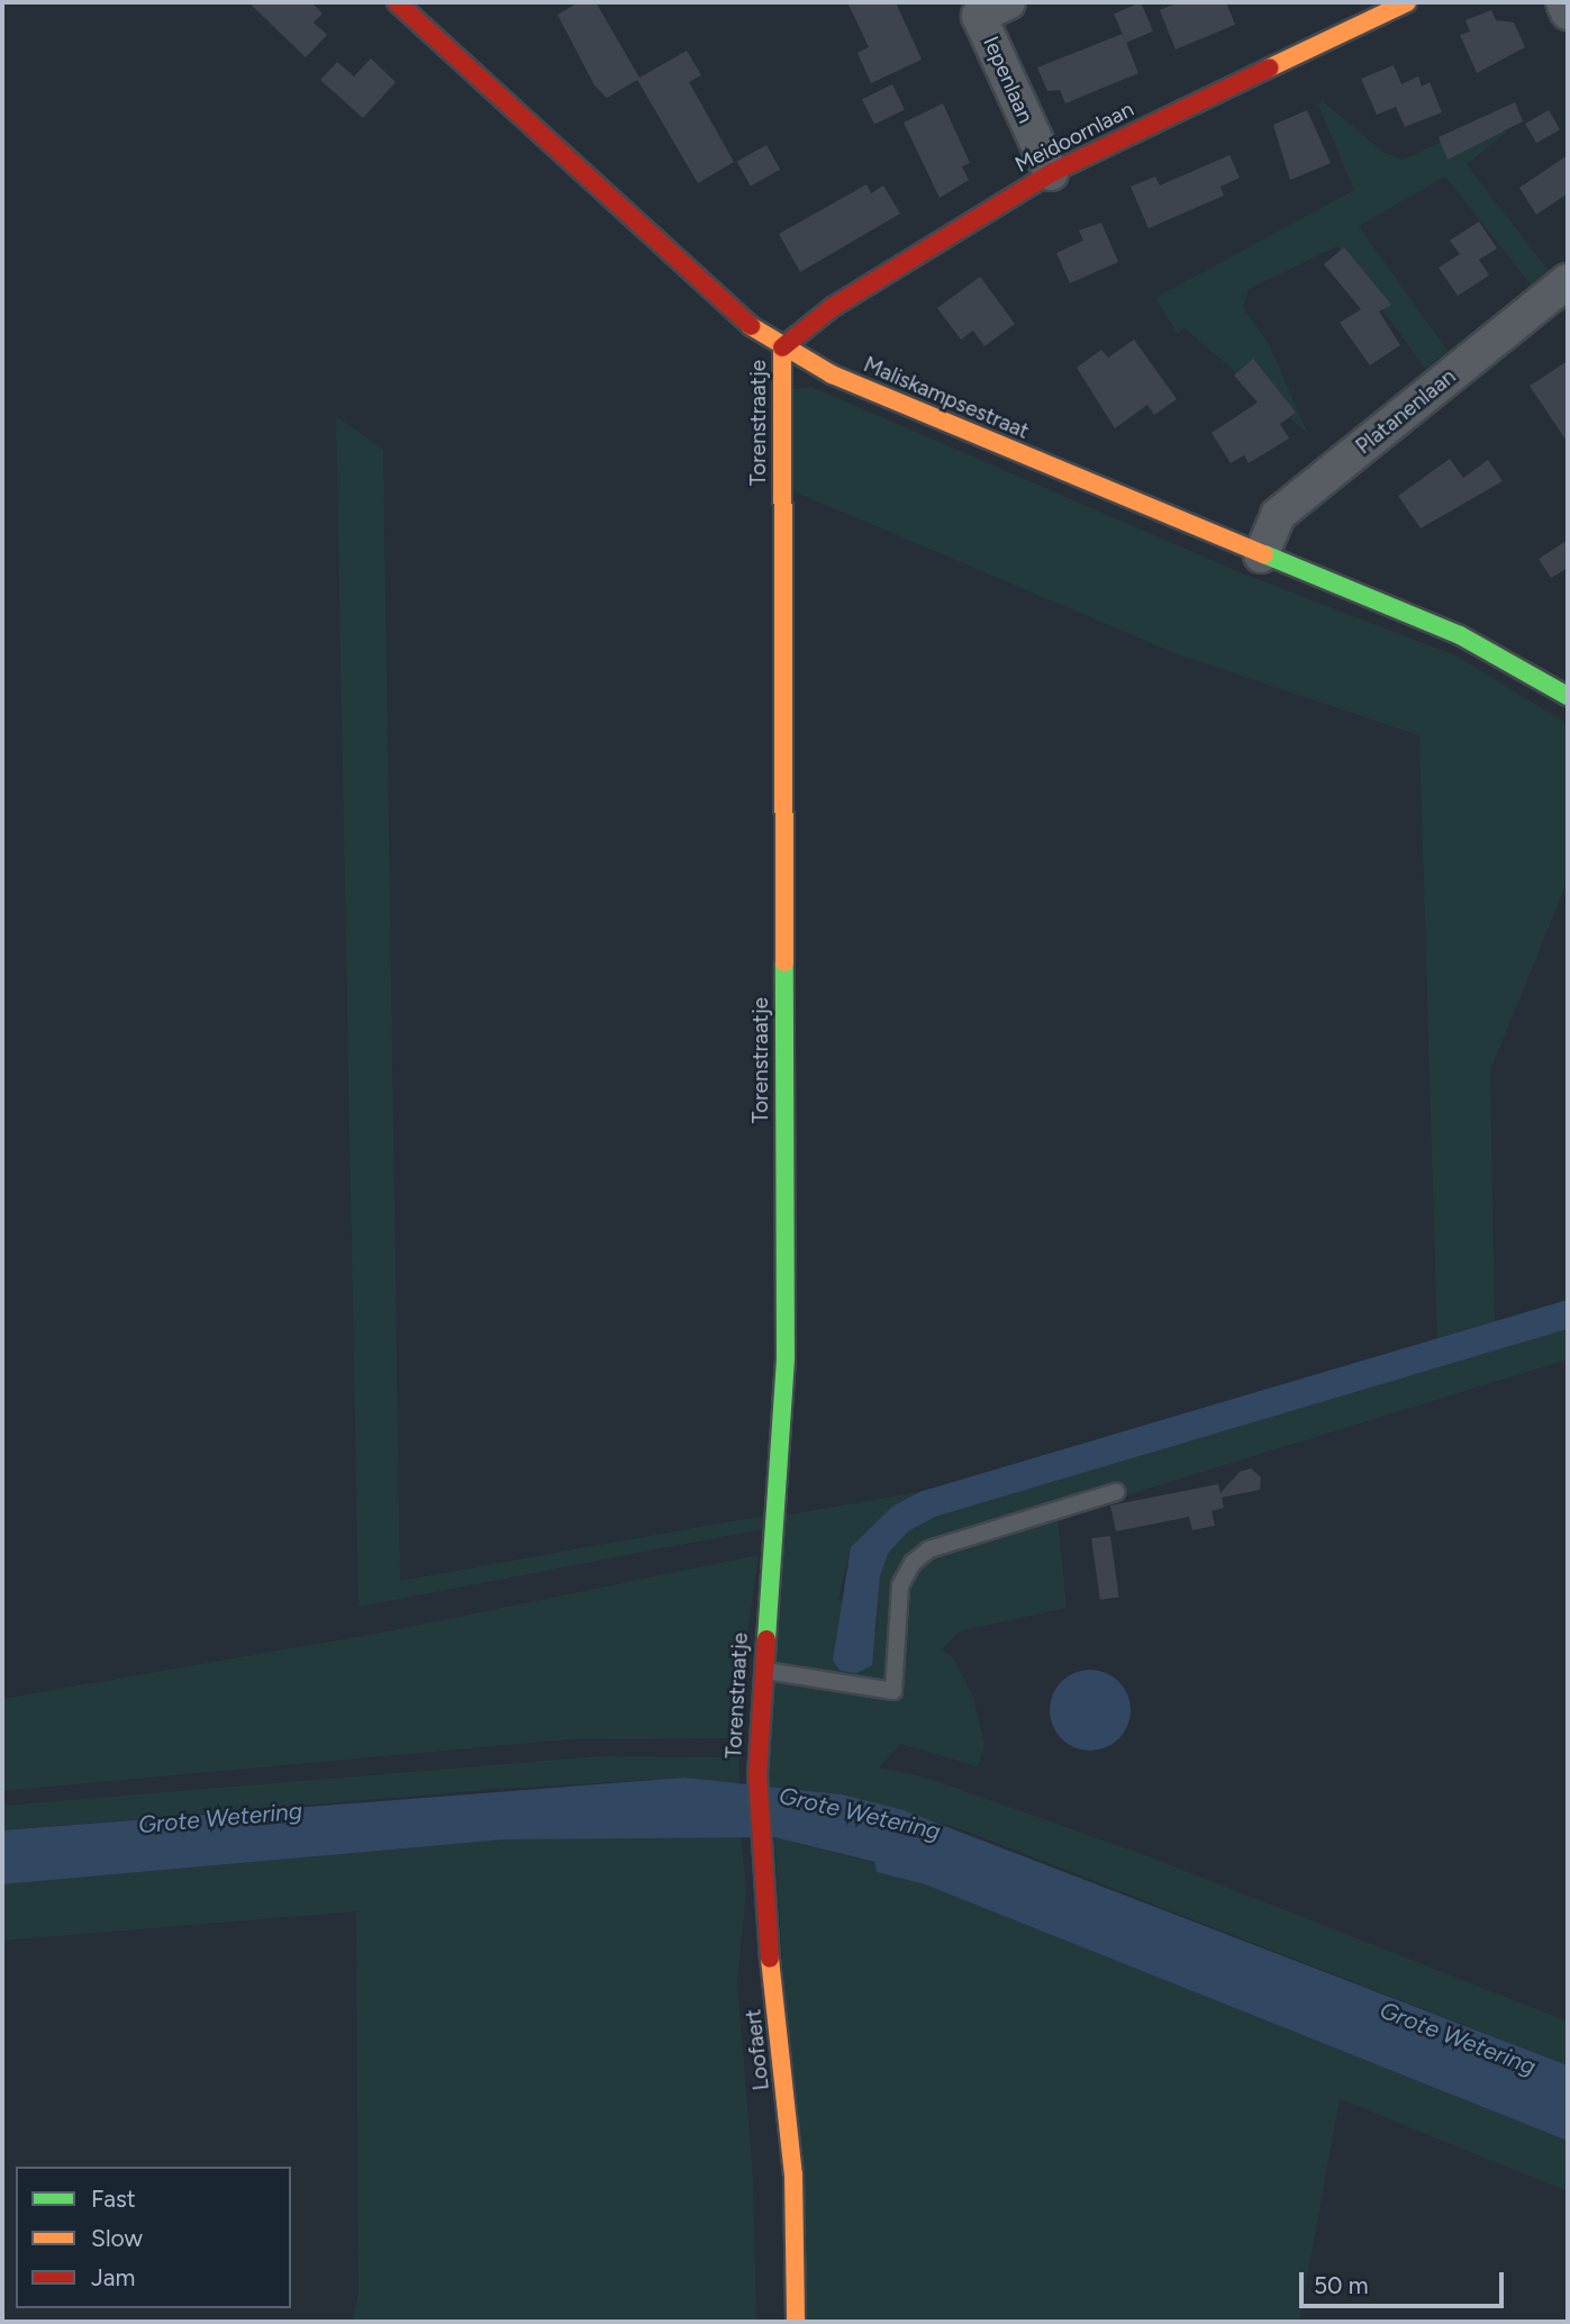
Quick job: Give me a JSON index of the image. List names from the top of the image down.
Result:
{
  "streets": {
    "street": [
      "Iepenlaan",
      "Meidoornlaan",
      "Maliskampsestraat",
      "Platanenlaan",
      "Torenstraatje",
      "Loofaert"
    ]
  },
  "crossings": [
    ["Iepenlaan", "Meidoornlaan"],
    ["Meidoornlaan", "Maliskampsestraat"],
    ["Meidoornlaan", "Torenstraatje"],
    ["Maliskampsestraat", "Platanenlaan"],
    ["Maliskampsestraat", "Torenstraatje"],
    ["Torenstraatje", "Loofaert"]
  ],
  "water": ["Grote Wetering"],
  "legend": ["Fast", "Slow", "Jam"],
  "scale_bar": "50 m"
}
